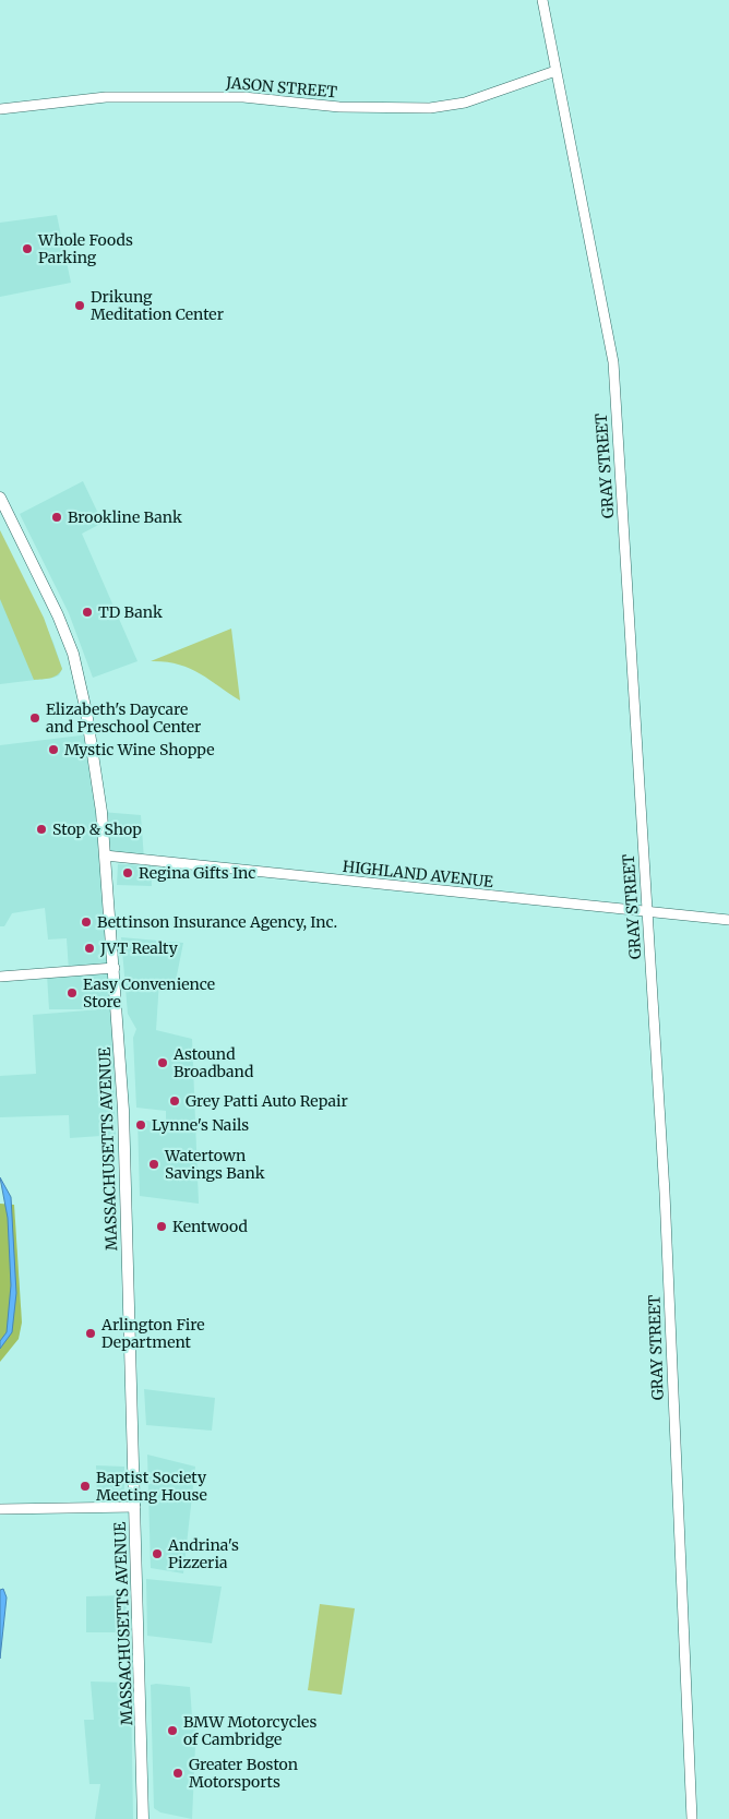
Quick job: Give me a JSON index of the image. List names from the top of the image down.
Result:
{
  "streets": {
    "main road": ["MASSACHUSETTS AVENUE"],
    "street": ["JASON STREET", "GRAY STREET", "HIGHLAND AVENUE"]
  },
  "crossings": [
    ["JASON STREET", "GRAY STREET"],
    ["GRAY STREET", "HIGHLAND AVENUE"],
    ["HIGHLAND AVENUE", "MASSACHUSETTS AVENUE"]
  ],
  "places": [
    "Whole Foods Parking",
    "Drikung Meditation Center",
    "Brookline Bank",
    "TD Bank",
    "Elizabeth's Daycare and Preschool Center",
    "Mystic Wine Shoppe",
    "Stop & Shop",
    "Regina Gifts Inc",
    "Bettinson Insurance Agency, Inc.",
    "JVT Realty",
    "Easy Convenience Store",
    "Astound Broadband",
    "Grey Patti Auto Repair",
    "Lynne's Nails",
    "Watertown Savings Bank",
    "Kentwood",
    "Arlington Fire Department",
    "Baptist Society Meeting House",
    "Andrina's Pizzeria",
    "BMW Motorcycles of Cambridge",
    "Greater Boston Motorsports"
  ]
}
